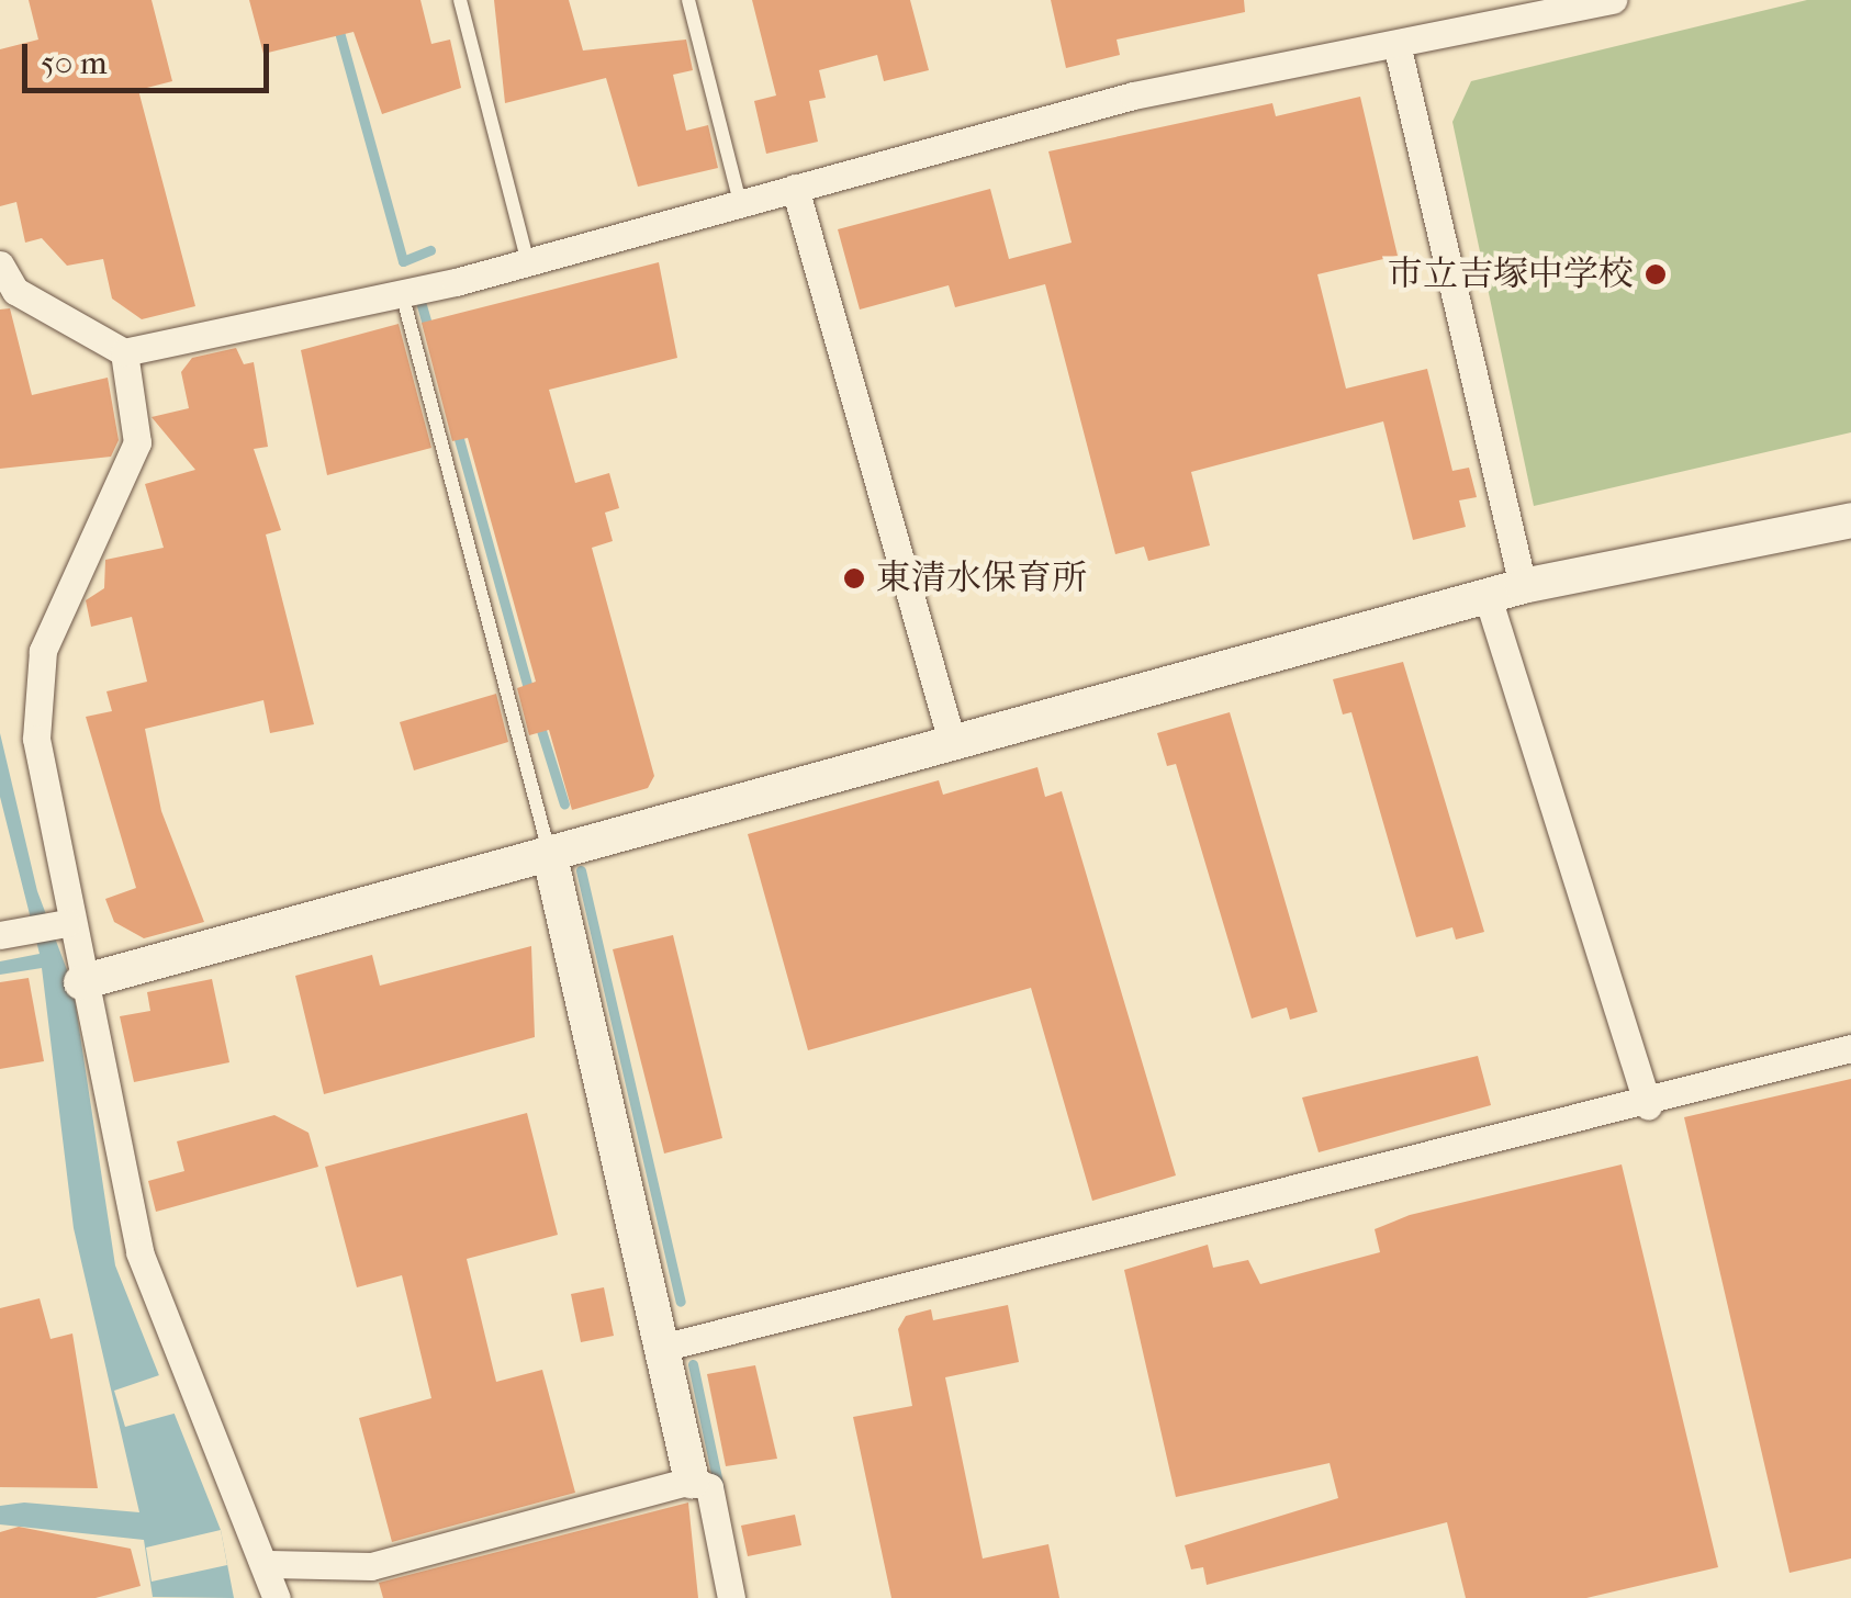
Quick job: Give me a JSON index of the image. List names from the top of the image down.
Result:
{
  "places": ["市立吉塚中学校", "東清水保育所"],
  "scale_bar": "50 m"
}
